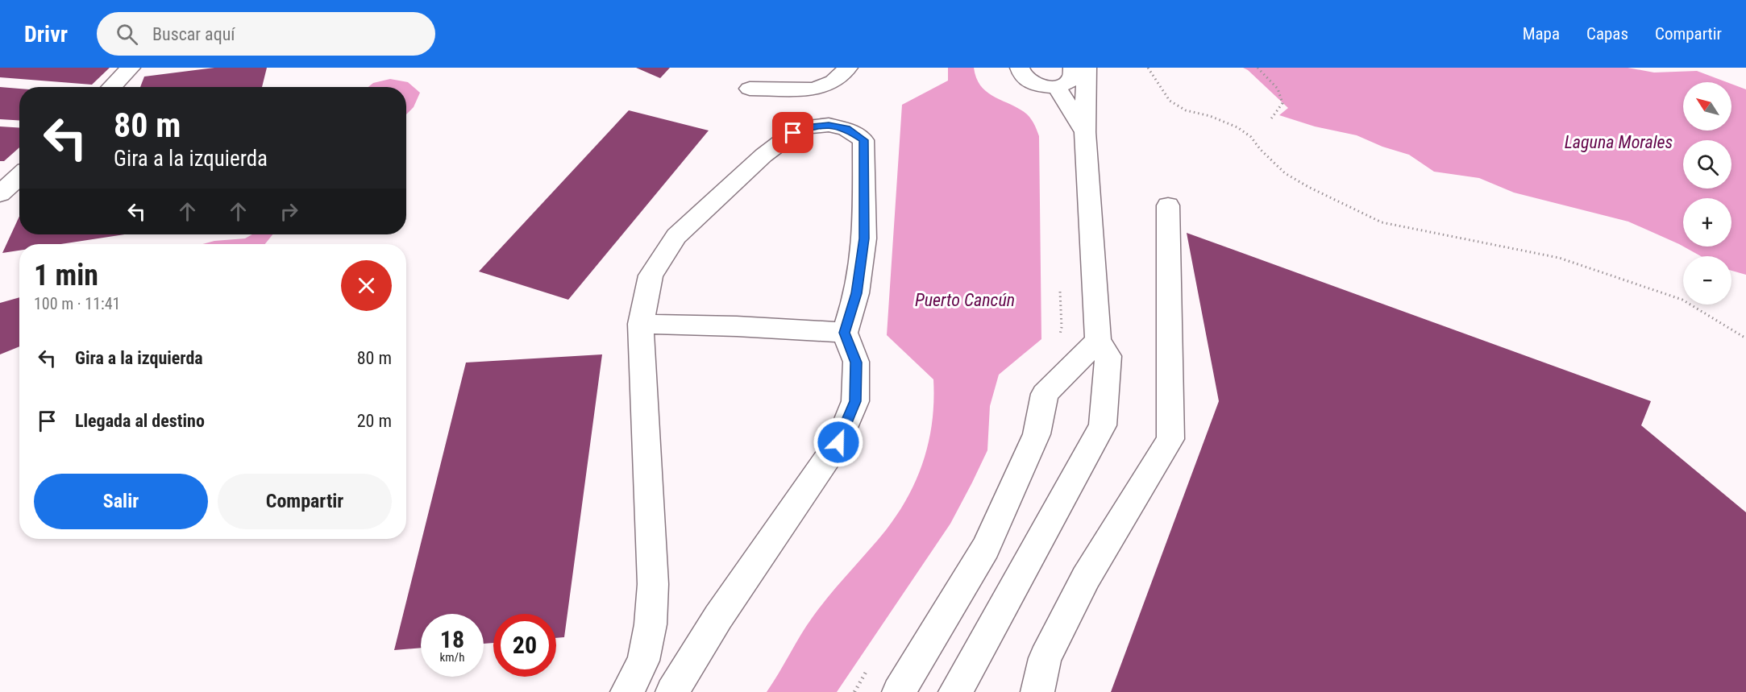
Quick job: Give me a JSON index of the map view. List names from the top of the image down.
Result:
{
  "water": ["Laguna Morales", "Puerto Cancún"],
  "north": "top left",
  "page": {
    "header": "Drivr",
    "search": "Buscar aquí",
    "nav": ["Mapa", "Capas", "Compartir"],
    "map_buttons": ["+", "−"],
    "turn": ["80 m", "Gira a la izquierda"],
    "heading": ["1 min", "100 m · 11:41"],
    "list": [
      {
        "name": "Gira a la izquierda",
        "value": "80 m"
      },
      {
        "name": "Llegada al destino",
        "value": "20 m"
      }
    ],
    "buttons": ["Salir", "Compartir"],
    "speed": "18 km/h",
    "limit": "20"
  }
}
